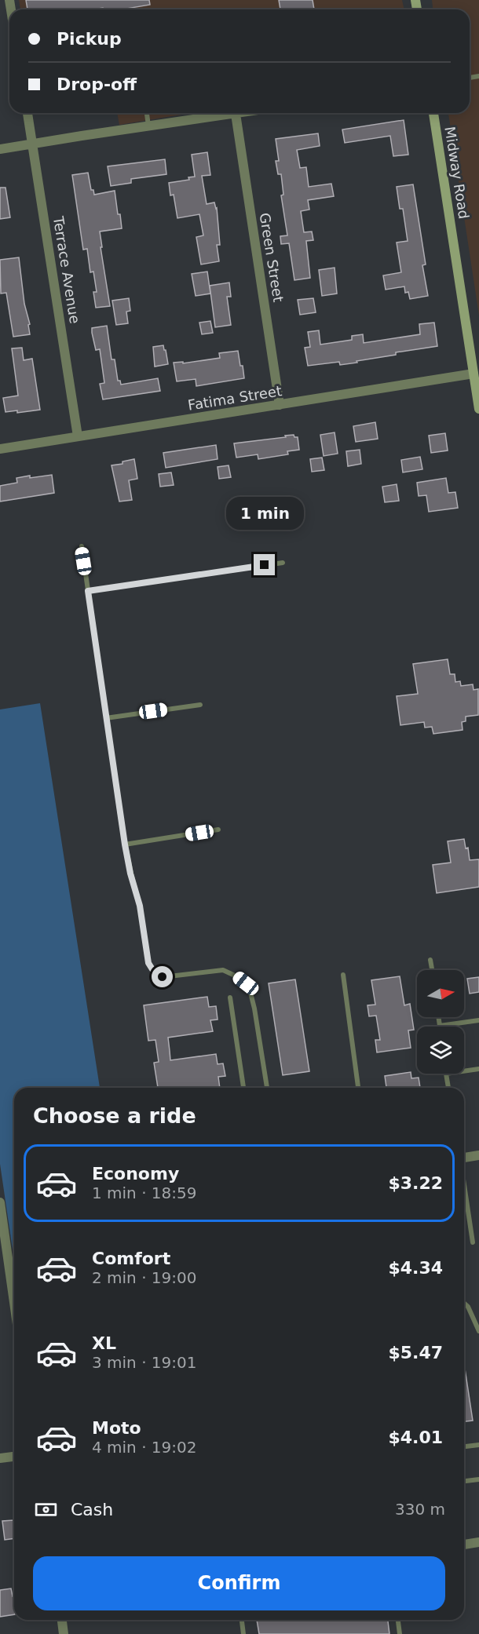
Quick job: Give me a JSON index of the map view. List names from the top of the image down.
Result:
{
  "streets": {
    "main road": ["Midway Road"],
    "street": ["Green Street", "Terrace Avenue", "Fatima Street"]
  },
  "crossings": [
    ["Midway Road", "Fatima Street"],
    ["Green Street", "Fatima Street"],
    ["Terrace Avenue", "Fatima Street"]
  ],
  "north": "right",
  "page": {
    "banner": ["Pickup", "Drop-off"],
    "bubble": "1 min",
    "heading": "Choose a ride",
    "list": [
      {
        "name": "Economy",
        "note": "1 min · 18:59",
        "value": "$3.22"
      },
      {
        "name": "Comfort",
        "note": "2 min · 19:00",
        "value": "$4.34"
      },
      {
        "name": "XL",
        "note": "3 min · 19:01",
        "value": "$5.47"
      },
      {
        "name": "Moto",
        "note": "4 min · 19:02",
        "value": "$4.01"
      }
    ],
    "pay": ["Cash", "330 m"],
    "buttons": "Confirm"
  }
}
